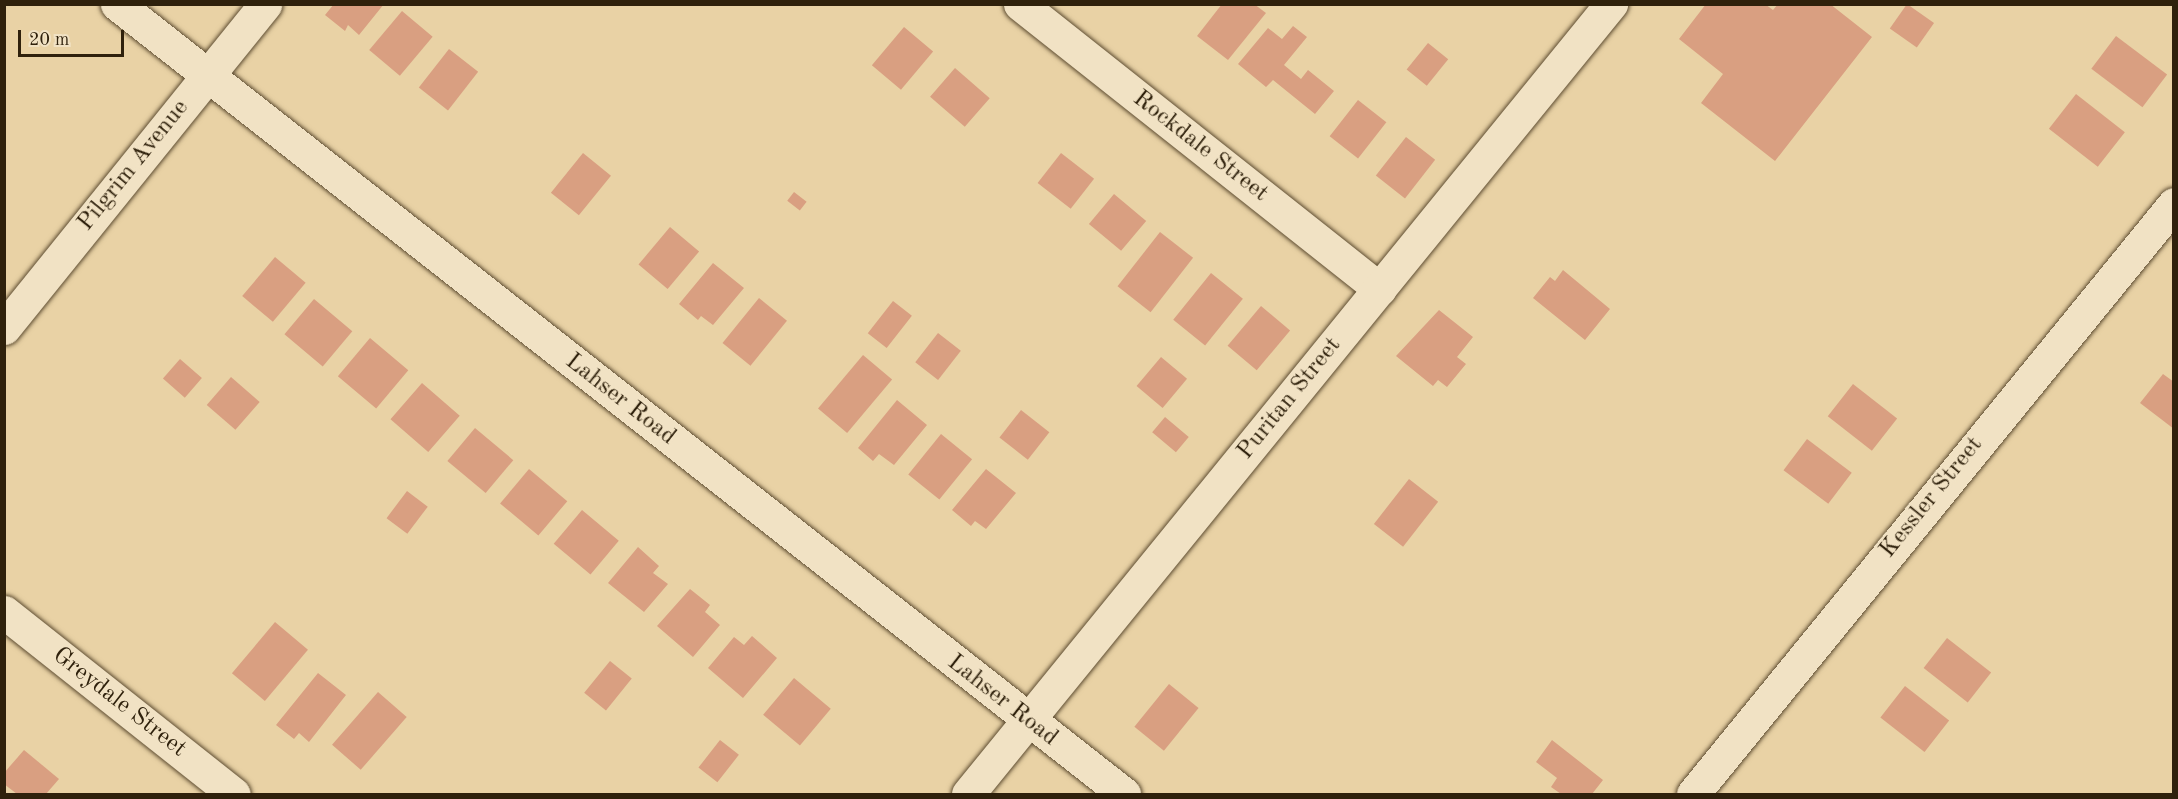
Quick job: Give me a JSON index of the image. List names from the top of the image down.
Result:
{
  "streets": {
    "street": [
      "Rockdale Street",
      "Pilgrim Avenue",
      "Puritan Street",
      "Lahser Road",
      "Kessler Street",
      "Greydale Street"
    ]
  },
  "crossings": [
    ["Rockdale Street", "Puritan Street"],
    ["Pilgrim Avenue", "Lahser Road"],
    ["Puritan Street", "Lahser Road"]
  ],
  "scale_bar": "20 m"
}
